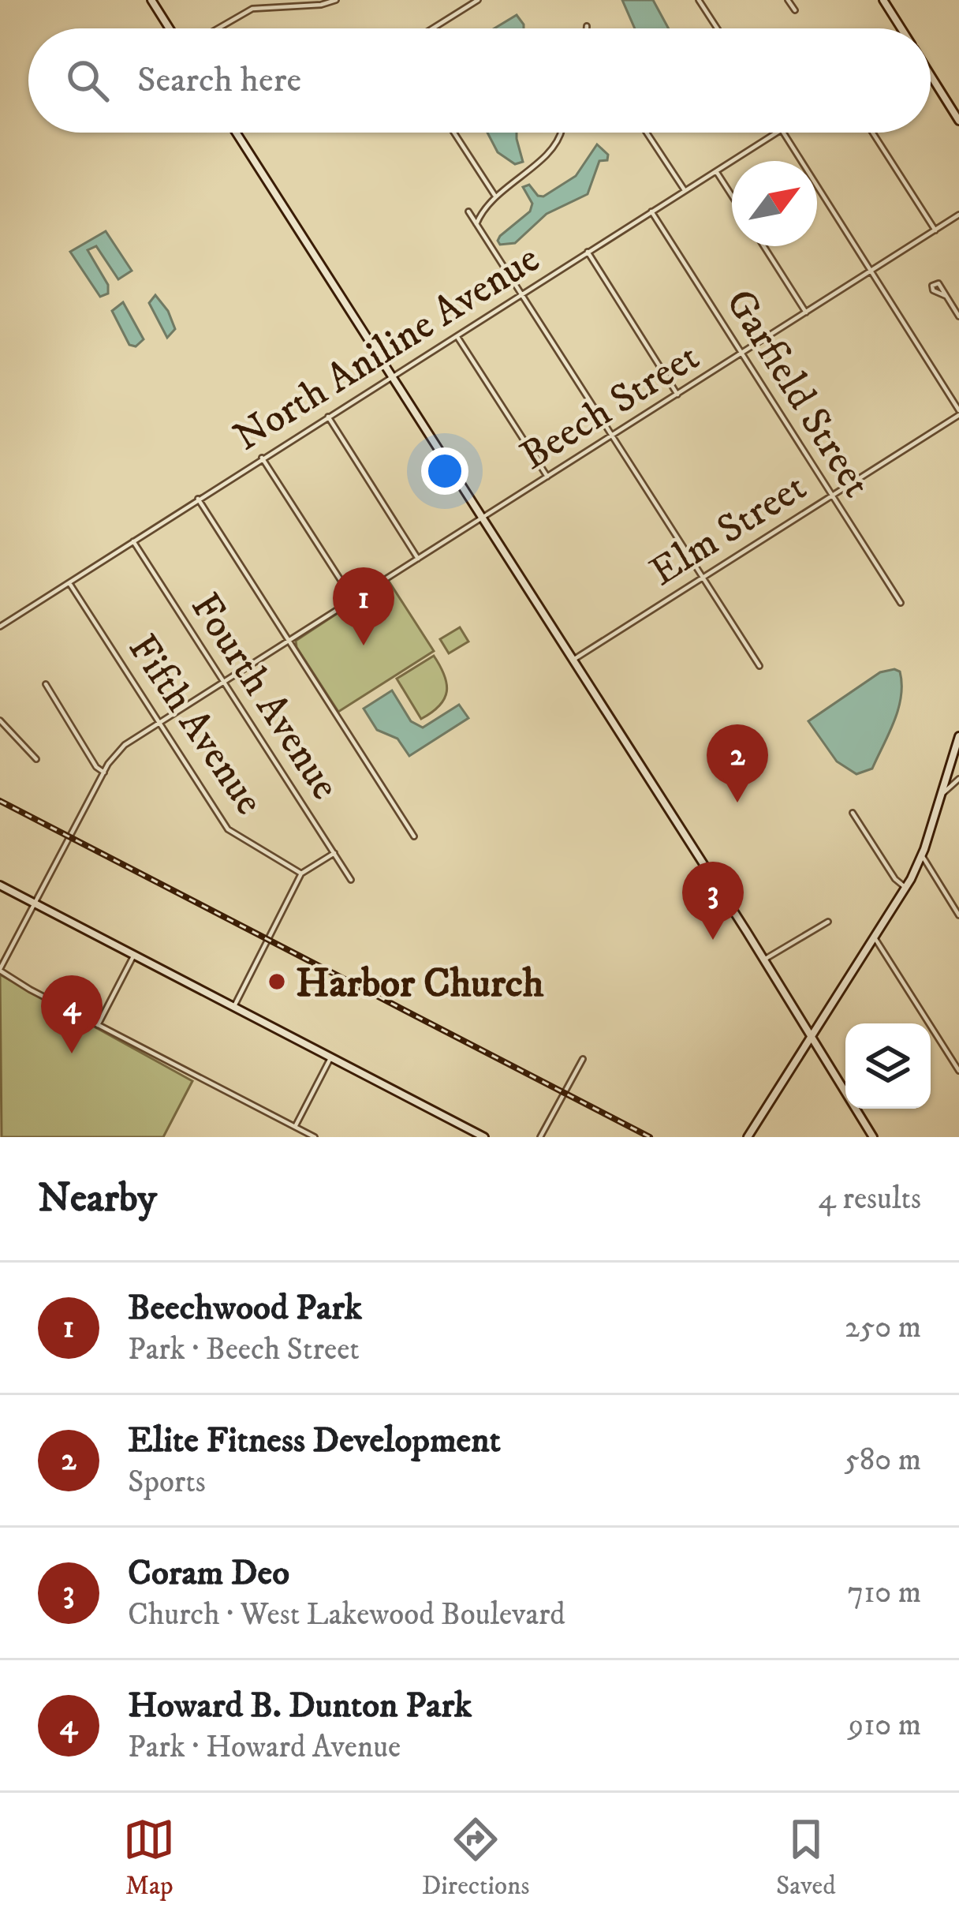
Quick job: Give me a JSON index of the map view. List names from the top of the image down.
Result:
{
  "streets": {
    "street": [
      "North Aniline Avenue",
      "Garfield Street",
      "Beech Street",
      "Elm Street",
      "Fourth Avenue",
      "Fifth Avenue"
    ]
  },
  "crossings": [
    ["North Aniline Avenue", "Garfield Street"],
    ["North Aniline Avenue", "Fourth Avenue"],
    ["North Aniline Avenue", "Fifth Avenue"],
    ["Garfield Street", "Beech Street"],
    ["Garfield Street", "Elm Street"],
    ["Beech Street", "Fourth Avenue"],
    ["Beech Street", "Fifth Avenue"]
  ],
  "places": ["Harbor Church"],
  "north": "top right",
  "page": {
    "search": "Search here",
    "pins": [
      "1",
      "2",
      "3",
      "4"
    ],
    "heading": ["Nearby", "4 results"],
    "list": [
      {
        "mark": "1",
        "name": "Beechwood Park",
        "note": "Park · Beech Street",
        "value": "250 m"
      },
      {
        "mark": "2",
        "name": "Elite Fitness Development",
        "note": "Sports",
        "value": "580 m"
      },
      {
        "mark": "3",
        "name": "Coram Deo",
        "note": "Church · West Lakewood Boulevard",
        "value": "710 m"
      },
      {
        "mark": "4",
        "name": "Howard B. Dunton Park",
        "note": "Park · Howard Avenue",
        "value": "910 m"
      }
    ],
    "nav": ["Map", "Directions", "Saved"]
  }
}
